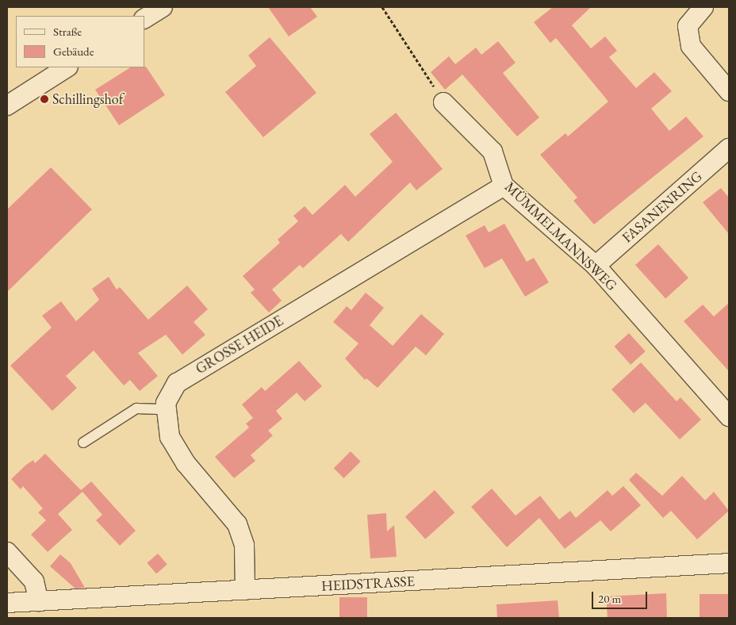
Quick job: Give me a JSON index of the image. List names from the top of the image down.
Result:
{
  "streets": {
    "street": [
      "FASANENRING",
      "MÜMMELMANNSWEG",
      "GROSSE HEIDE",
      "HEIDSTRASSE"
    ]
  },
  "crossings": [
    ["FASANENRING", "MÜMMELMANNSWEG"],
    ["MÜMMELMANNSWEG", "GROSSE HEIDE"],
    ["GROSSE HEIDE", "HEIDSTRASSE"]
  ],
  "places": ["Schillingshof"],
  "legend": ["Straße", "Gebäude"],
  "scale_bar": "20 m"
}
